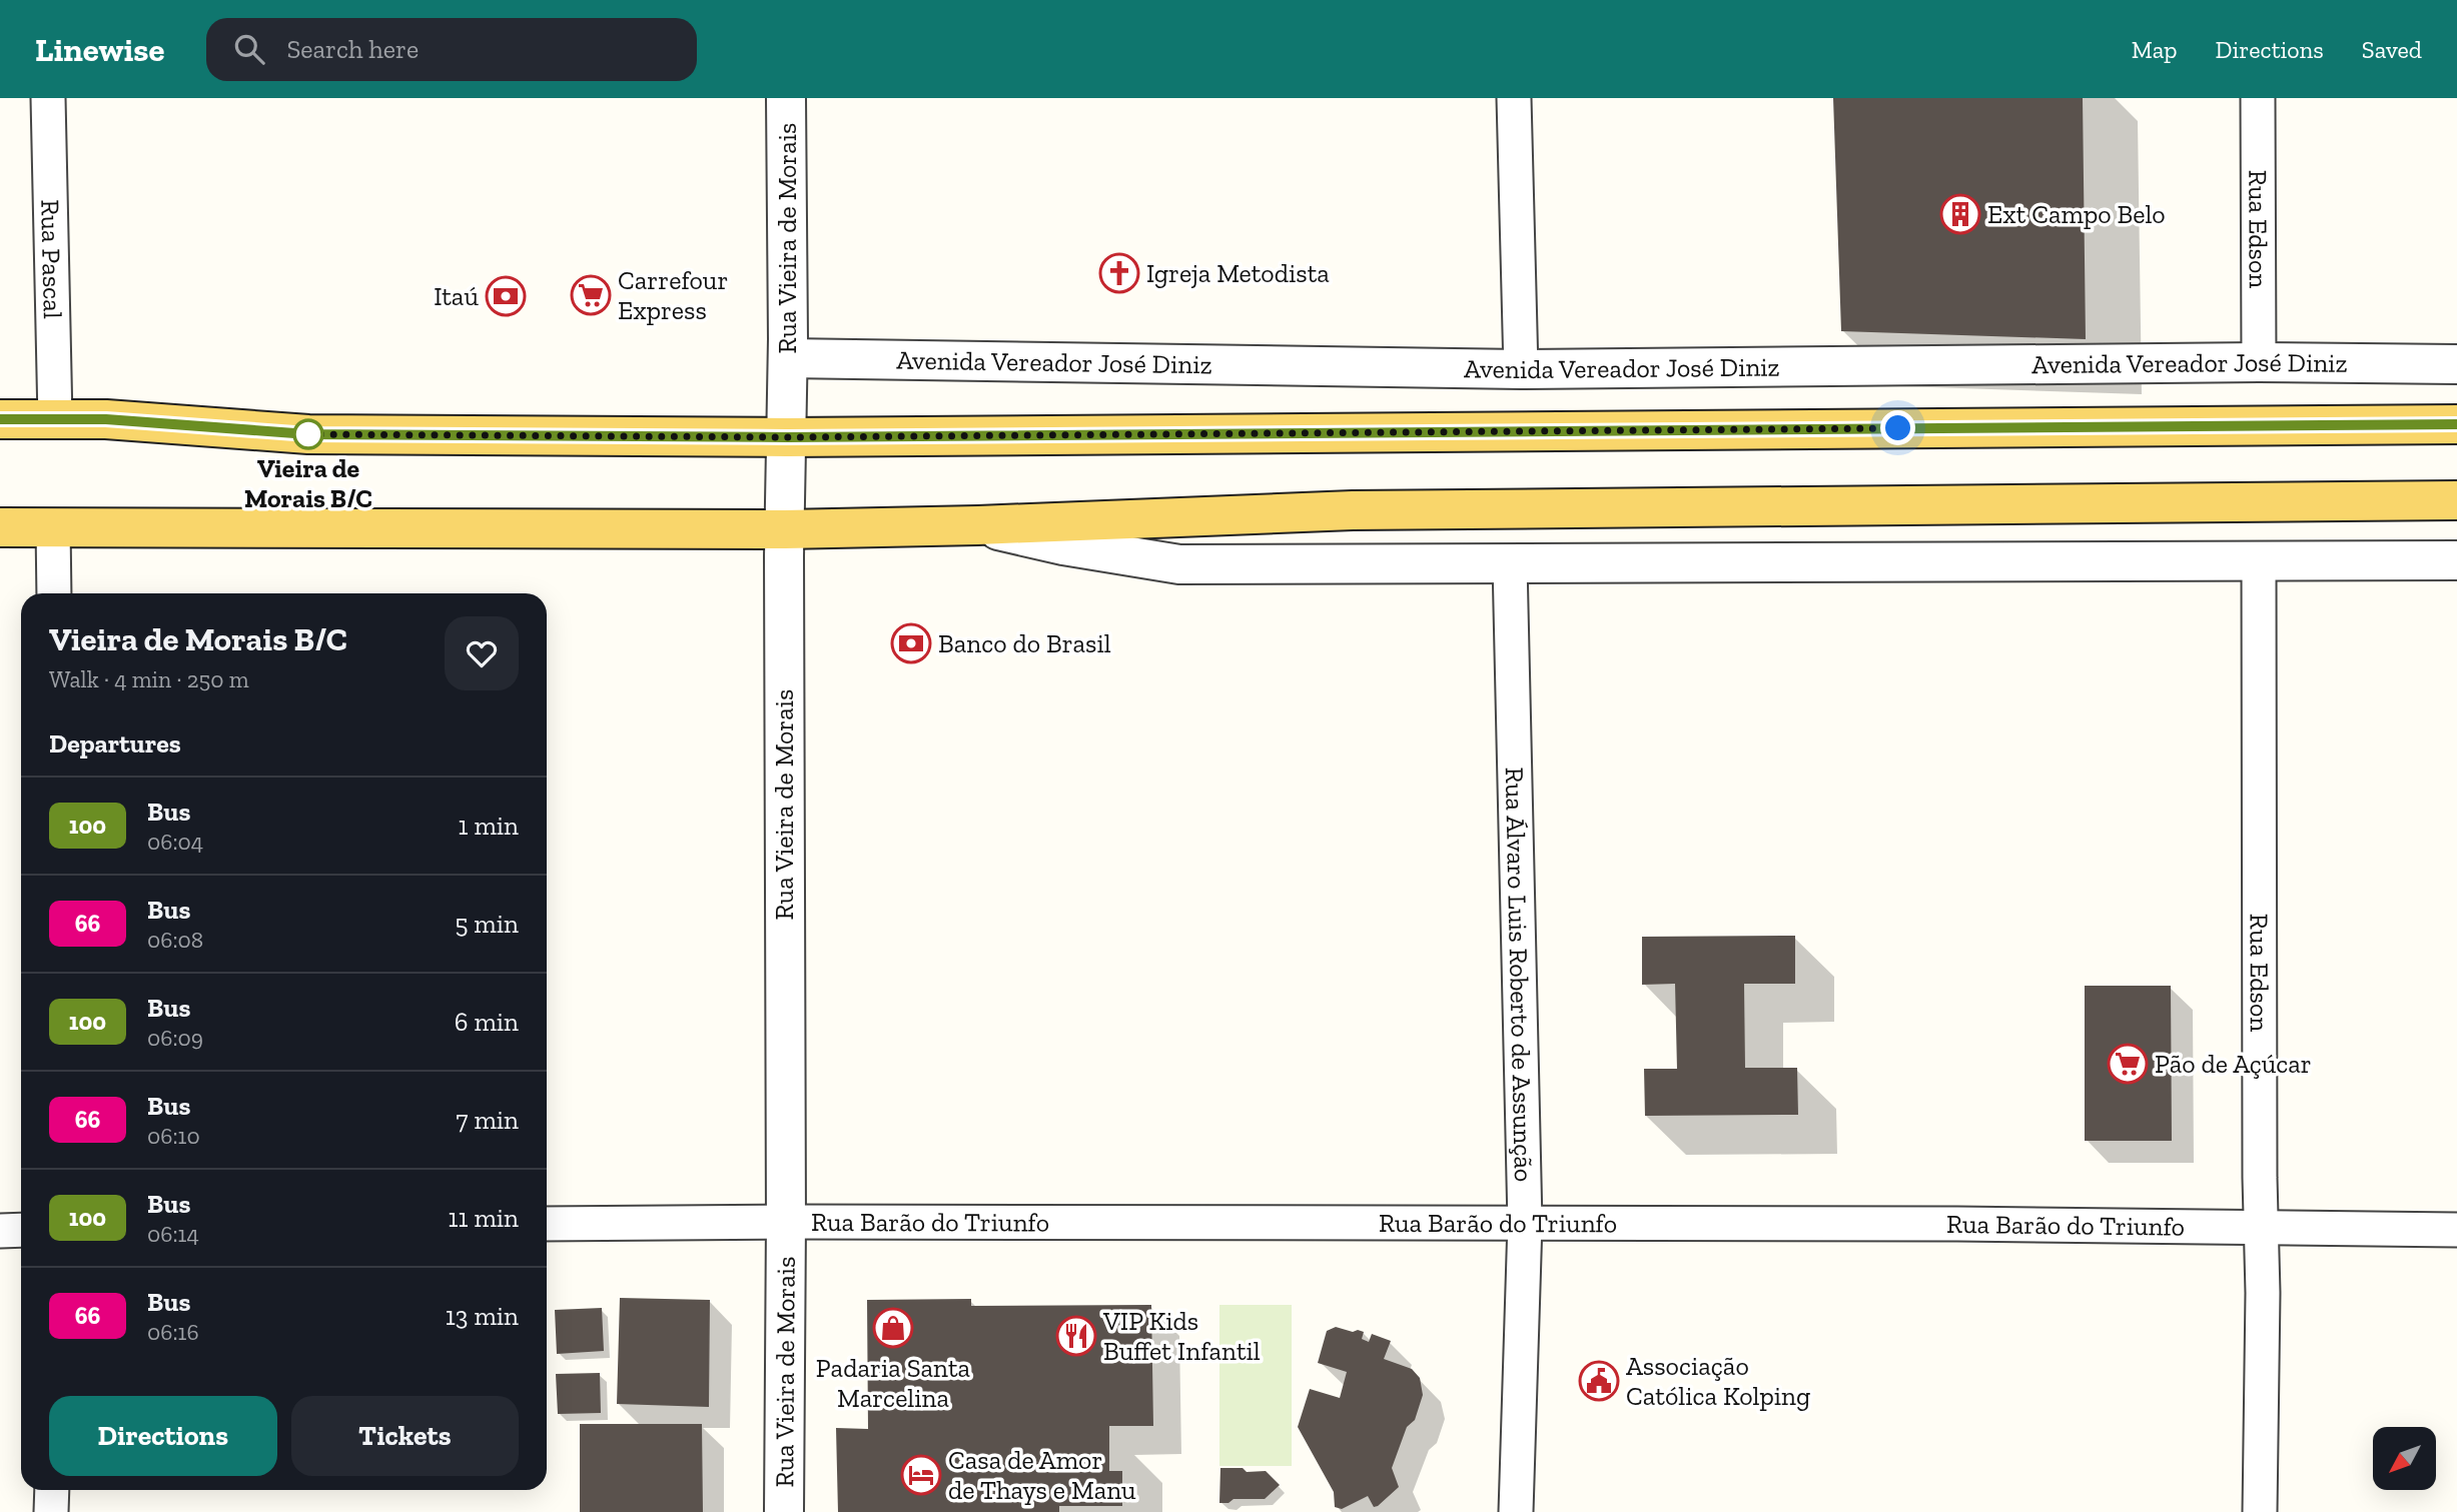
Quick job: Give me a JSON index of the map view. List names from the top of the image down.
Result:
{
  "streets": {
    "street": [
      "Rua Edson",
      "Rua Vieira de Morais",
      "Rua Pascal",
      "Avenida Vereador José Diniz",
      "Rua Álvaro Luis Roberto de Assunção",
      "Rua Barão do Triunfo"
    ]
  },
  "crossings": [
    ["Rua Edson", "Avenida Vereador José Diniz"],
    ["Rua Edson", "Rua Barão do Triunfo"],
    ["Rua Vieira de Morais", "Avenida Vereador José Diniz"],
    ["Rua Vieira de Morais", "Rua Barão do Triunfo"],
    ["Rua Álvaro Luis Roberto de Assunção", "Rua Barão do Triunfo"]
  ],
  "places": {
    "building": ["Ext Campo Belo"],
    "church": ["Igreja Metodista"],
    "supermarket": ["Carrefour Express", "Pão de Açúcar"],
    "bank": ["Itaú", "Banco do Brasil"],
    "other": ["Vieira de Morais B/C"],
    "shop": ["Padaria Santa Marcelina"],
    "restaurant": ["VIP Kids Buffet Infantil"],
    "public building": ["Associação Católica Kolping"],
    "hotel": ["Casa de Amor de Thays e Manu"]
  },
  "lines": ["bus line 100"],
  "north": "bottom left",
  "page": {
    "header": "Linewise",
    "search": "Search here",
    "nav": ["Map", "Directions", "Saved"],
    "heading": [
      ["Vieira de Morais B/C", "Walk · 4 min · 250 m"],
      "Departures"
    ],
    "list": [
      {
        "mark": "100",
        "name": "Bus",
        "note": "06:04",
        "value": "1 min"
      },
      {
        "mark": "66",
        "name": "Bus",
        "note": "06:08",
        "value": "5 min"
      },
      {
        "mark": "100",
        "name": "Bus",
        "note": "06:09",
        "value": "6 min"
      },
      {
        "mark": "66",
        "name": "Bus",
        "note": "06:10",
        "value": "7 min"
      },
      {
        "mark": "100",
        "name": "Bus",
        "note": "06:14",
        "value": "11 min"
      },
      {
        "mark": "66",
        "name": "Bus",
        "note": "06:16",
        "value": "13 min"
      }
    ],
    "buttons": ["Directions", "Tickets"]
  }
}
